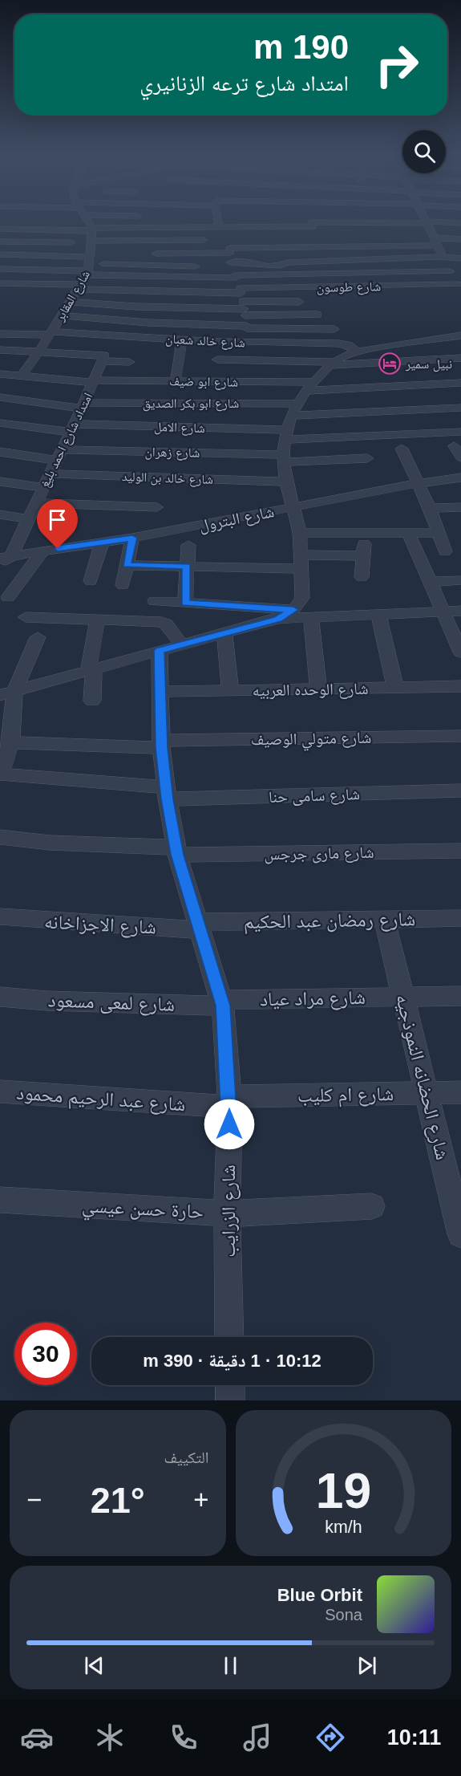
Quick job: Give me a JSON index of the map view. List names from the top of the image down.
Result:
{
  "streets": {
    "street": [
      "شارع طوسون",
      "شارع المقابر",
      "شارع خالد شعبان",
      "شارع ابو ضيف",
      "شارع ابو بكر الصديق",
      "شارع الامل",
      "امتداد شارع احمد بليغ",
      "شارع زهران",
      "شارع خالد بن الوليد",
      "شارع البترول",
      "شارع الوحده العربيه",
      "شارع متولي الوصيف",
      "شارع سامى حنا",
      "شارع مارى جرجس",
      "شارع رمضان عبد الحكيم",
      "شارع الاجزاخانه",
      "شارع مراد عياد",
      "شارع لمعى مسعود",
      "شارع الحضانه النموذجيه",
      "شارع ام كليب",
      "شارع عبد الرحيم محمود",
      "حارة حسن عيسي",
      "شارع الزرايب"
    ]
  },
  "crossings": [
    ["شارع المقابر", "شارع خالد شعبان"],
    ["شارع المقابر", "شارع ابو ضيف"],
    ["شارع ابو ضيف", "شارع ابو بكر الصديق"],
    ["شارع ابو ضيف", "امتداد شارع احمد بليغ"],
    ["شارع ابو بكر الصديق", "امتداد شارع احمد بليغ"],
    ["شارع الامل", "امتداد شارع احمد بليغ"],
    ["امتداد شارع احمد بليغ", "شارع زهران"],
    ["امتداد شارع احمد بليغ", "شارع خالد بن الوليد"],
    ["امتداد شارع احمد بليغ", "شارع البترول"],
    ["شارع الوحده العربيه", "شارع الزرايب"],
    ["شارع متولي الوصيف", "شارع سامى حنا"],
    ["شارع متولي الوصيف", "شارع الزرايب"],
    ["شارع سامى حنا", "شارع الزرايب"],
    ["شارع مارى جرجس", "شارع الزرايب"],
    ["شارع رمضان عبد الحكيم", "شارع الاجزاخانه"],
    ["شارع رمضان عبد الحكيم", "شارع الحضانه النموذجيه"],
    ["شارع رمضان عبد الحكيم", "شارع الزرايب"],
    ["شارع الاجزاخانه", "شارع الزرايب"],
    ["شارع مراد عياد", "شارع لمعى مسعود"],
    ["شارع مراد عياد", "شارع الحضانه النموذجيه"],
    ["شارع مراد عياد", "شارع الزرايب"],
    ["شارع لمعى مسعود", "شارع الزرايب"],
    ["شارع الحضانه النموذجيه", "شارع ام كليب"],
    ["شارع ام كليب", "شارع عبد الرحيم محمود"],
    ["شارع ام كليب", "شارع الزرايب"],
    ["شارع عبد الرحيم محمود", "شارع الزرايب"],
    ["حارة حسن عيسي", "شارع الزرايب"]
  ],
  "places": {
    "hotel": ["نبيل سمير"]
  },
  "page": {
    "turn": ["190 m", "امتداد شارع ترعه الزنانيري"],
    "limit": "30",
    "trip": "10:12 · 1 دقيقة · 390 m",
    "tile": "التكييف",
    "heat": ["−", "21°", "+"],
    "song": ["Blue Orbit", "Sona"],
    "tabs": "10:11",
    "gauge": ["19", "km/h"]
  }
}
